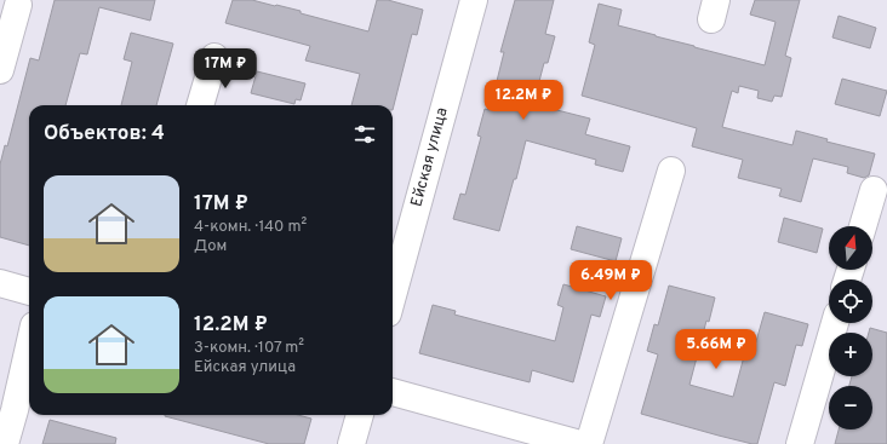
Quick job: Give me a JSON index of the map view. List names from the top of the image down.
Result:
{
  "streets": {
    "street": ["Ейская улица"]
  },
  "north": "top",
  "page": {
    "price": [
      "17M ₽",
      "12.2M ₽",
      "6.49M ₽",
      "5.66M ₽"
    ],
    "heading": "Объектов: 4",
    "list": [
      {
        "name": "17M ₽",
        "note": "4-комн. · 140 m² · Дом"
      },
      {
        "name": "12.2M ₽",
        "note": "3-комн. · 107 m² · Ейская улица"
      }
    ],
    "map_buttons": ["+", "−"]
  }
}
